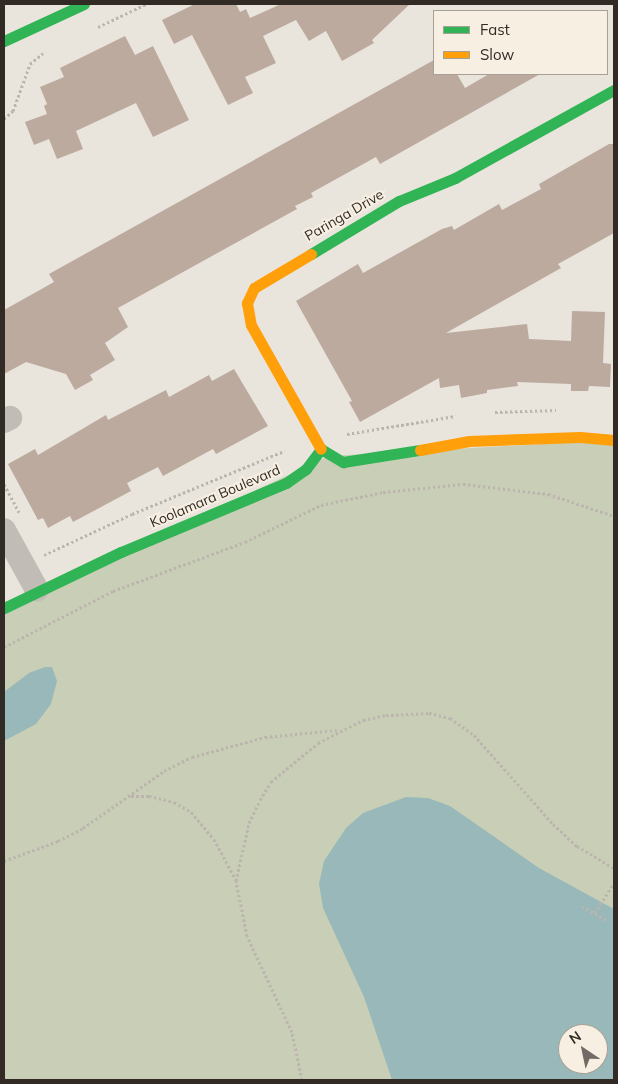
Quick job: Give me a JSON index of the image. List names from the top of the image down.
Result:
{
  "streets": {
    "street": ["Paringa Drive", "Koolamara Boulevard"]
  },
  "crossings": [
    ["Paringa Drive", "Koolamara Boulevard"]
  ],
  "legend": ["Fast", "Slow"],
  "north": "top left"
}
